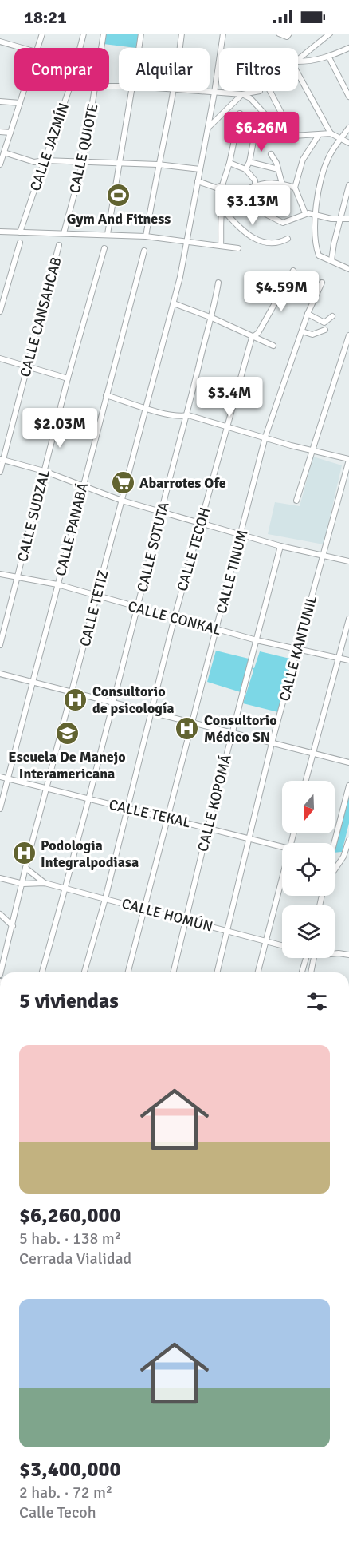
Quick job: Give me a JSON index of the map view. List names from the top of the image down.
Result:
{
  "streets": {
    "street": [
      "CALLE JAZMÍN",
      "CALLE QUIOTE",
      "CALLE CANSAHCAB",
      "CALLE SUDZAL",
      "CALLE PANABÁ",
      "CALLE SOTUTA",
      "CALLE TECOH",
      "CALLE TINUM",
      "CALLE TETIZ",
      "CALLE CONKAL",
      "CALLE KANTUNIL",
      "CALLE KOPOMÁ",
      "CALLE TEKAL",
      "CALLE HOMÚN"
    ]
  },
  "crossings": [
    ["CALLE SUDZAL", "CALLE CONKAL"],
    ["CALLE PANABÁ", "CALLE CONKAL"],
    ["CALLE PANABÁ", "CALLE TEKAL"],
    ["CALLE SOTUTA", "CALLE CONKAL"],
    ["CALLE SOTUTA", "CALLE TEKAL"],
    ["CALLE SOTUTA", "CALLE HOMÚN"],
    ["CALLE TECOH", "CALLE CONKAL"],
    ["CALLE TECOH", "CALLE TEKAL"],
    ["CALLE TECOH", "CALLE HOMÚN"],
    ["CALLE TINUM", "CALLE CONKAL"],
    ["CALLE TINUM", "CALLE TEKAL"],
    ["CALLE TINUM", "CALLE HOMÚN"],
    ["CALLE TETIZ", "CALLE CONKAL"],
    ["CALLE TETIZ", "CALLE TEKAL"],
    ["CALLE TETIZ", "CALLE HOMÚN"],
    ["CALLE CONKAL", "CALLE KANTUNIL"],
    ["CALLE CONKAL", "CALLE KOPOMÁ"],
    ["CALLE KANTUNIL", "CALLE TEKAL"],
    ["CALLE KANTUNIL", "CALLE HOMÚN"],
    ["CALLE KOPOMÁ", "CALLE TEKAL"],
    ["CALLE KOPOMÁ", "CALLE HOMÚN"]
  ],
  "places": {
    "sports": ["Gym And Fitness"],
    "supermarket": ["Abarrotes Ofe"],
    "hospital": ["Consultorio de psicología", "Consultorio Médico SN", "Podologia Integralpodiasa"],
    "school or university": ["Escuela De Manejo Interamericana"]
  },
  "north": "bottom",
  "page": {
    "status": "18:21",
    "chip": ["Comprar", "Alquilar", "Filtros"],
    "price": [
      "$6.26M",
      "$3.13M",
      "$4.59M",
      "$3.4M",
      "$2.03M"
    ],
    "heading": "5 viviendas",
    "list": [
      {
        "name": "$6,260,000",
        "note": "5 hab. · 138 m² · Cerrada Vialidad"
      },
      {
        "name": "$3,400,000",
        "note": "2 hab. · 72 m² · Calle Tecoh"
      }
    ]
  }
}
